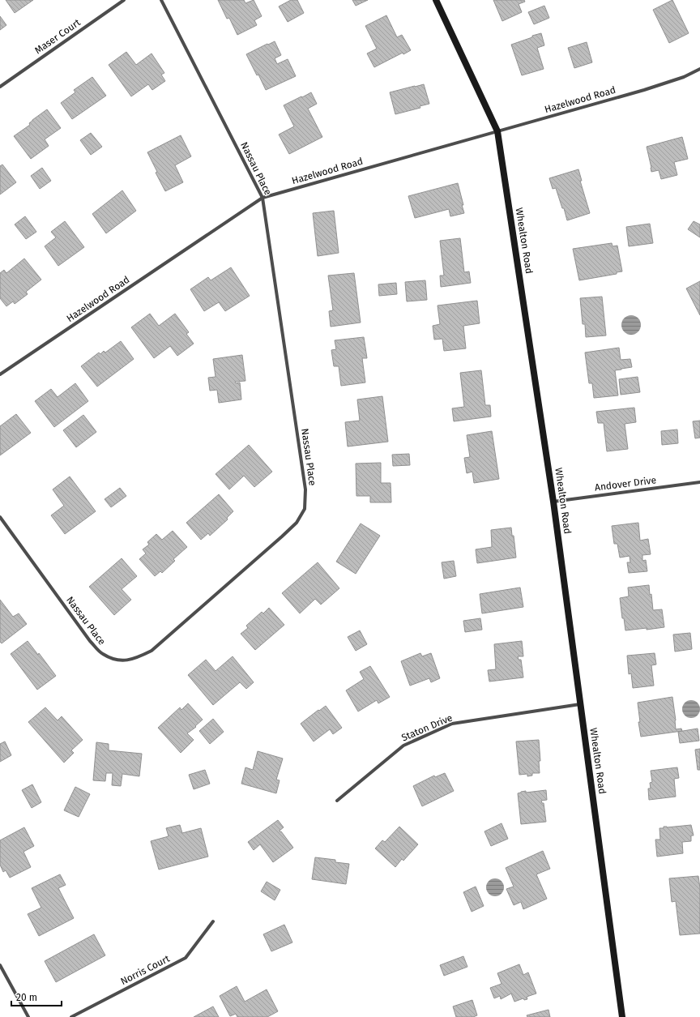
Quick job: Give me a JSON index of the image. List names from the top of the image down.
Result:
{
  "streets": {
    "street": [
      "Maser Court",
      "Hazelwood Road",
      "Nassau Place",
      "Whealton Road",
      "Andover Drive",
      "Staton Drive",
      "Norris Court"
    ]
  },
  "crossings": [
    ["Hazelwood Road", "Nassau Place"],
    ["Hazelwood Road", "Whealton Road"],
    ["Whealton Road", "Andover Drive"],
    ["Whealton Road", "Staton Drive"]
  ],
  "scale_bar": "20 m"
}
